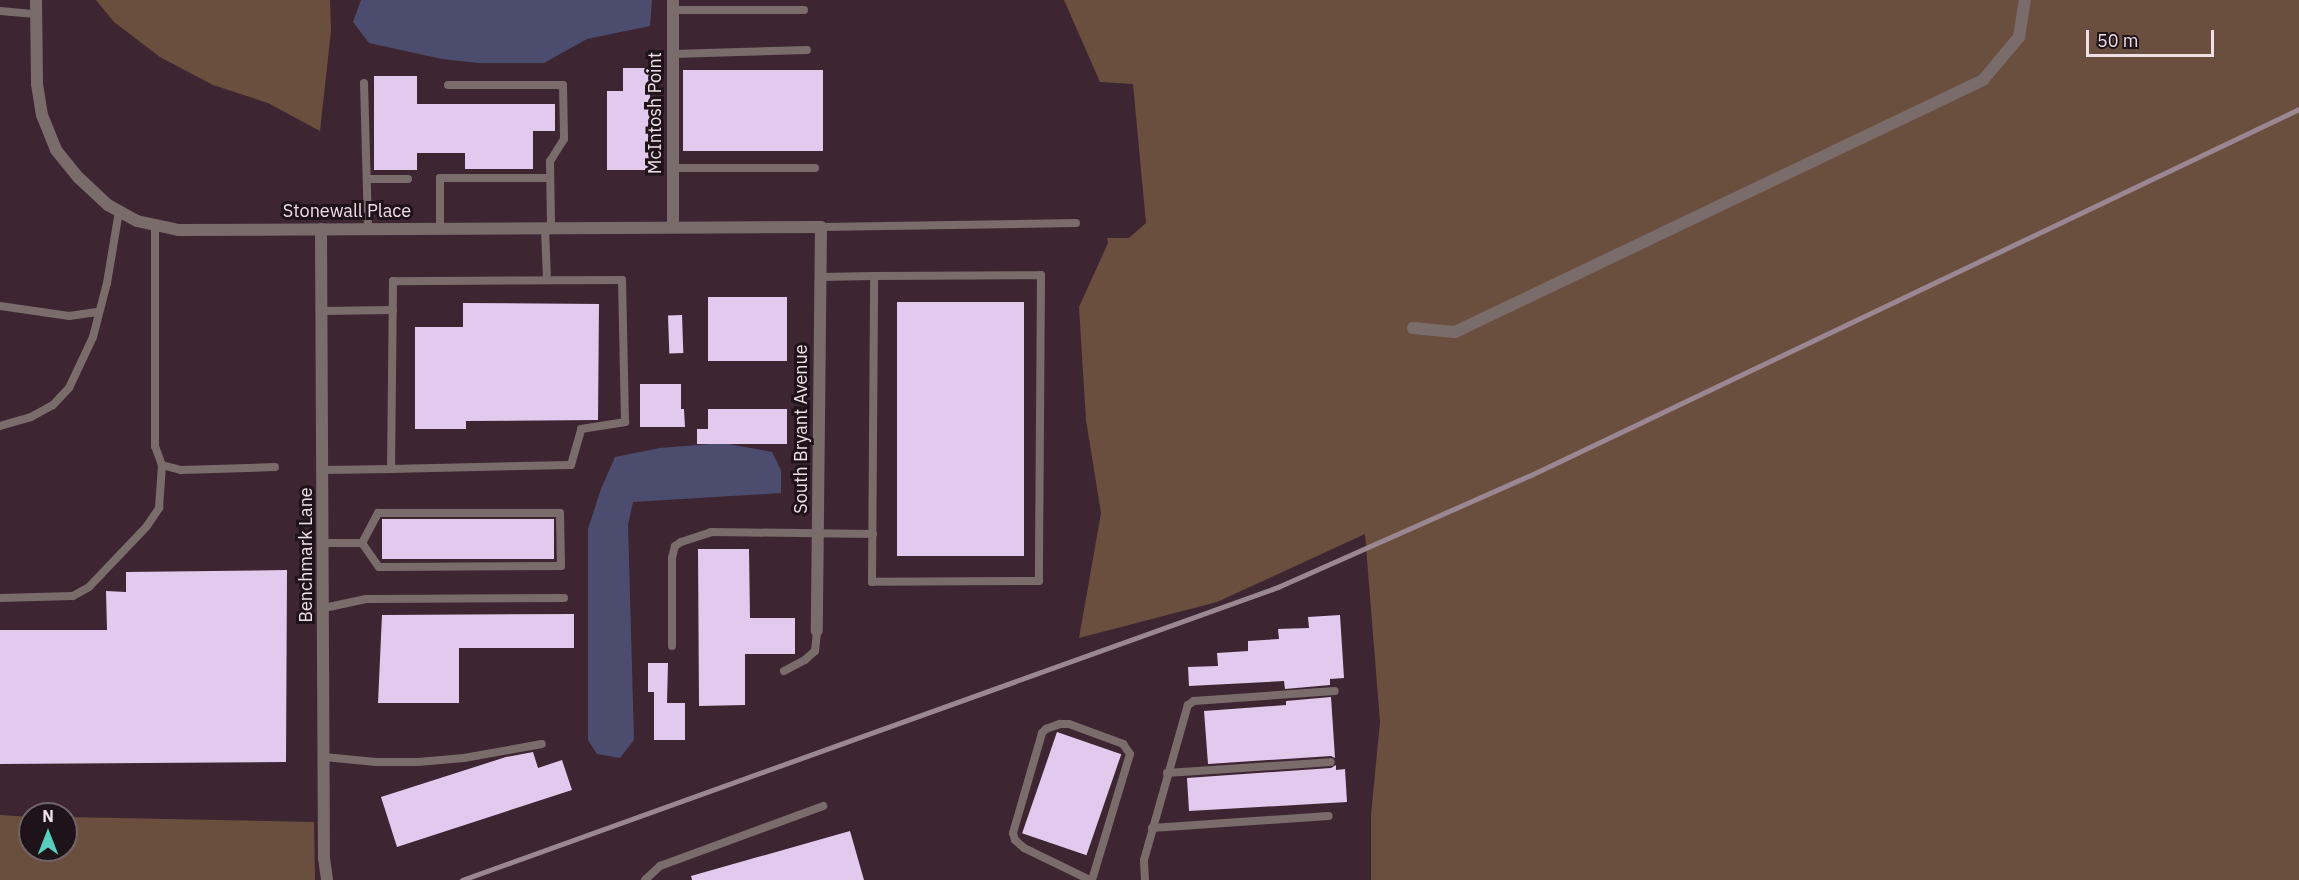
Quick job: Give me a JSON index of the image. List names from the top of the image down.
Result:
{
  "streets": {
    "street": [
      "McIntosh Point",
      "Stonewall Place",
      "South Bryant Avenue",
      "Benchmark Lane"
    ]
  },
  "crossings": [
    ["McIntosh Point", "Stonewall Place"],
    ["Stonewall Place", "South Bryant Avenue"],
    ["Stonewall Place", "Benchmark Lane"]
  ],
  "scale_bar": "50 m",
  "north": "top"
}
